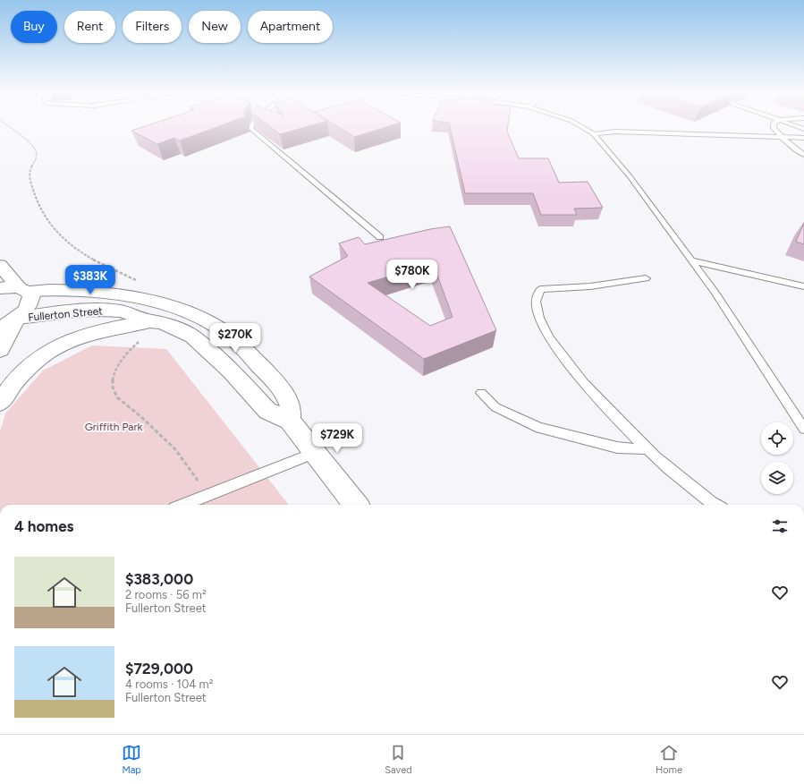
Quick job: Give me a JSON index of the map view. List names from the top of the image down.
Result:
{
  "streets": {
    "main road": ["Fullerton Street"]
  },
  "parks": ["Griffith Park"],
  "page": {
    "chip": [
      "Buy",
      "Rent",
      "Filters",
      "New",
      "Apartment"
    ],
    "price": [
      "$780K",
      "$383K",
      "$270K",
      "$729K"
    ],
    "heading": "4 homes",
    "list": [
      {
        "name": "$383,000",
        "note": "2 rooms · 56 m² · Fullerton Street"
      },
      {
        "name": "$729,000",
        "note": "4 rooms · 104 m² · Fullerton Street"
      }
    ],
    "tabs": ["Map", "Saved", "Home"]
  }
}
